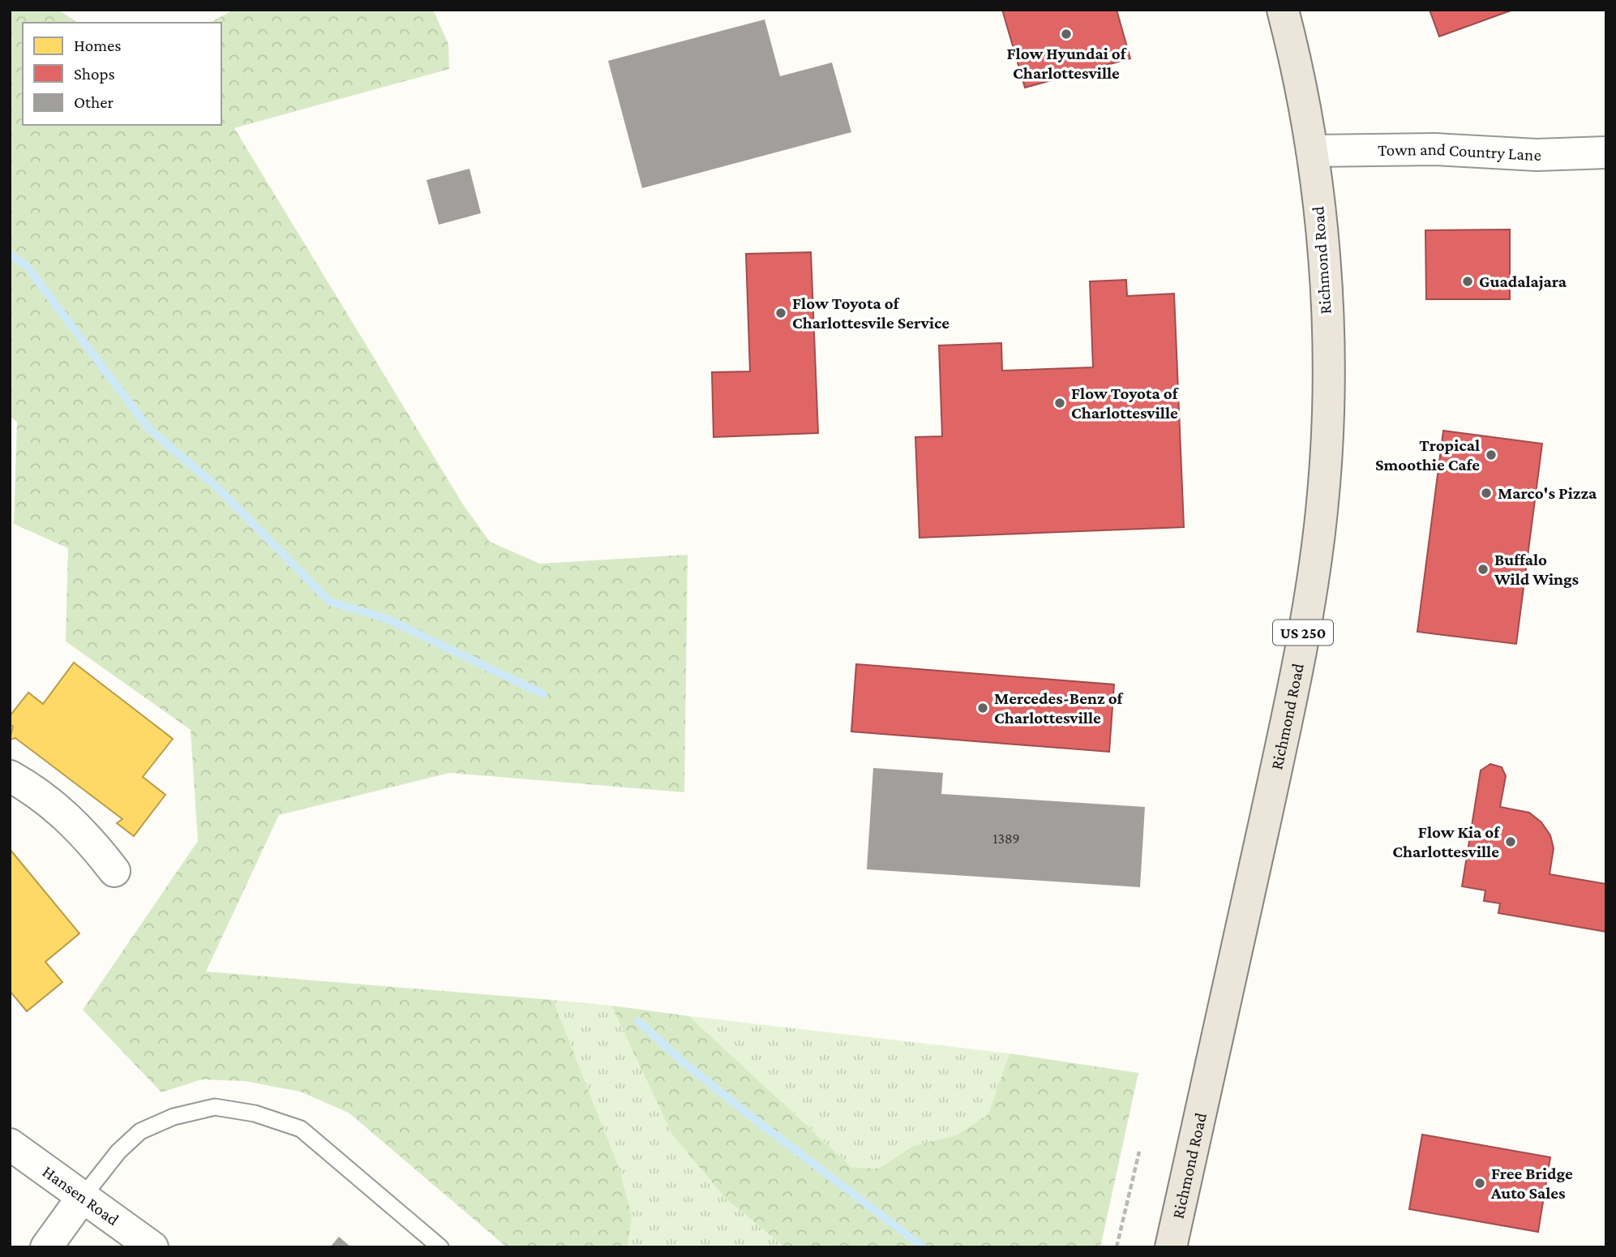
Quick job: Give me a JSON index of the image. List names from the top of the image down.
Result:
{
  "streets": {
    "highway": ["Richmond Road", "US 250"],
    "street": ["Town and Country Lane", "Hansen Road"]
  },
  "crossings": [
    ["Town and Country Lane", "Richmond Road"]
  ],
  "places": [
    "Flow Hyundai of Charlottesville",
    "Guadalajara",
    "Flow Toyota of Charlottesvile Service",
    "Flow Toyota of Charlottesville",
    "Tropical Smoothie Cafe",
    "Marco's Pizza",
    "Buffalo Wild Wings",
    "Mercedes-Benz of Charlottesville",
    "Flow Kia of Charlottesville",
    "Free Bridge Auto Sales"
  ],
  "house_numbers": ["1389"],
  "legend": ["Homes", "Shops", "Other"]
}
